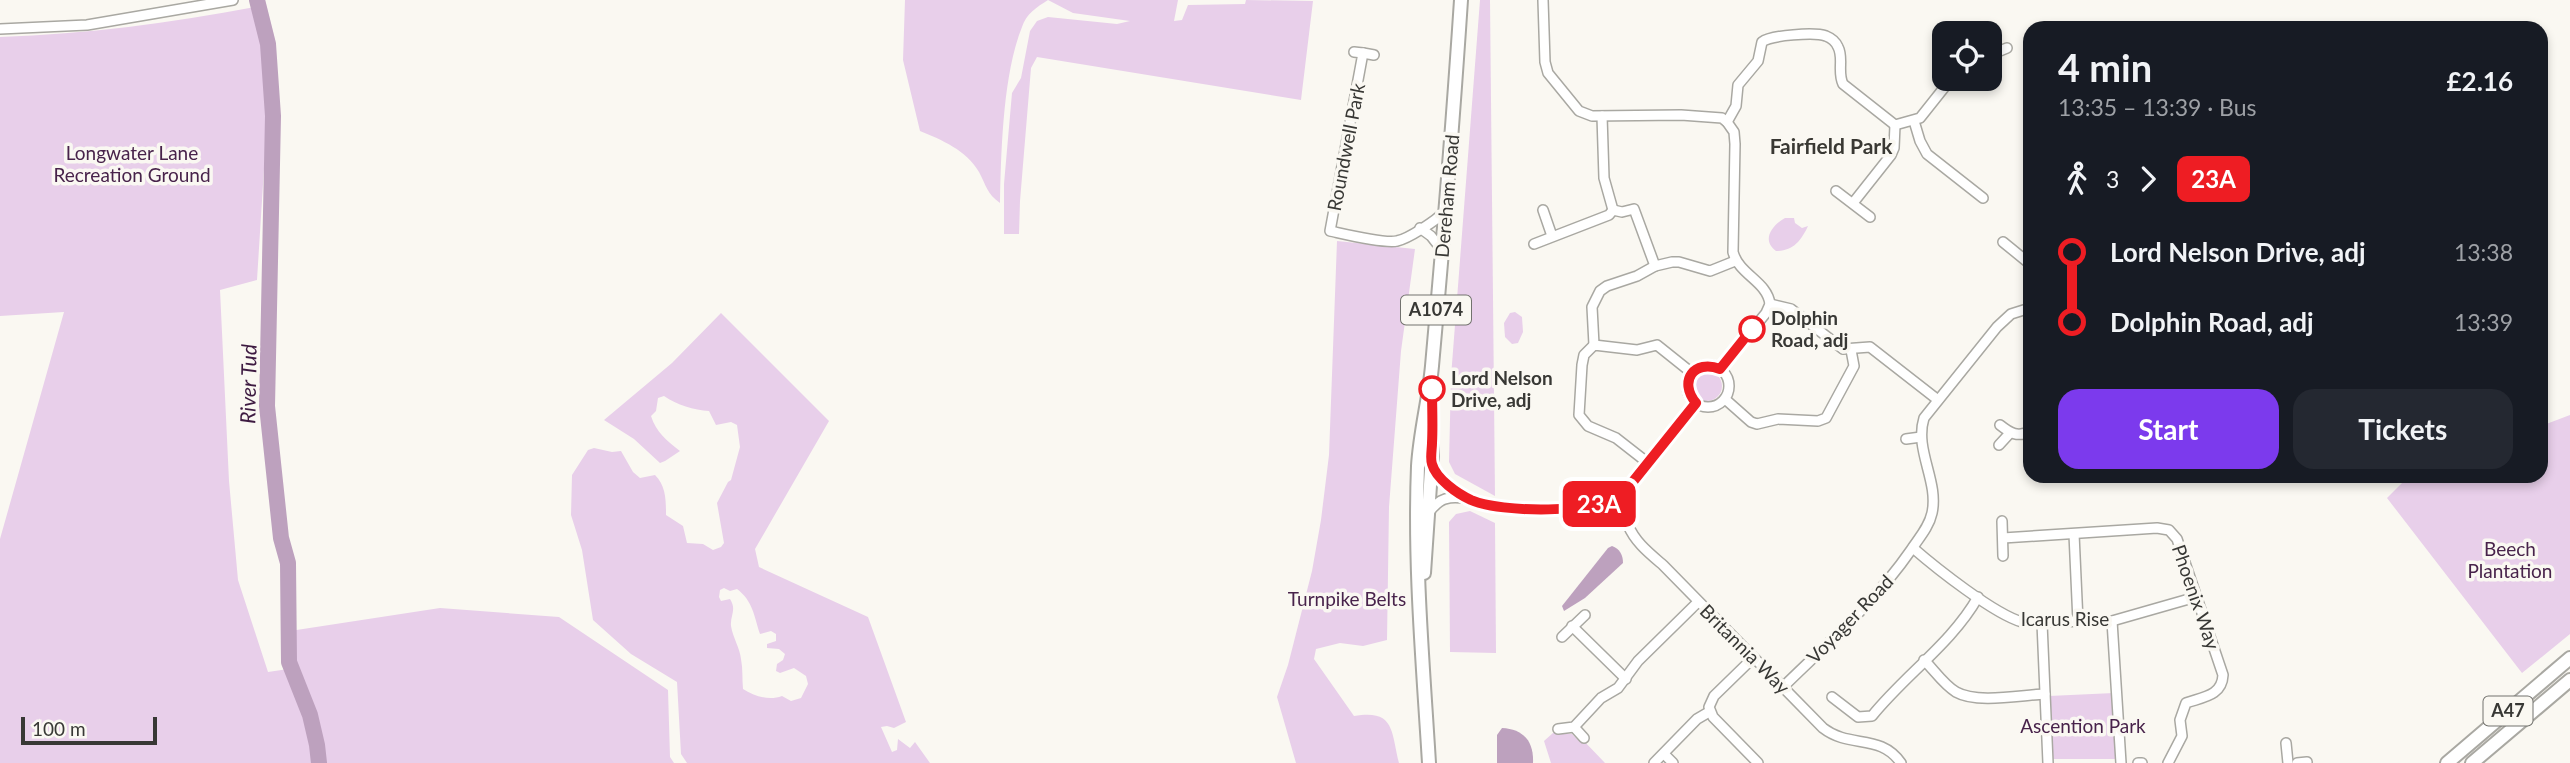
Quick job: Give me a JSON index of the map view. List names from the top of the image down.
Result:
{
  "streets": {
    "highway": ["Dereham Road", "A1074", "A47"],
    "street": [
      "Roundwell Park",
      "Phoenix Way",
      "Voyager Road",
      "Icarus Rise",
      "Britannia Way"
    ]
  },
  "crossings": [
    ["Roundwell Park", "Dereham Road"],
    ["Phoenix Way", "Icarus Rise"],
    ["Voyager Road", "Icarus Rise"],
    ["Voyager Road", "Britannia Way"]
  ],
  "districts": ["Fairfield Park"],
  "water": ["River Tud"],
  "parks": [
    "Longwater Lane Recreation Ground",
    "Beech Plantation",
    "Turnpike Belts",
    "Ascention Park"
  ],
  "places": ["Dolphin Road, adj", "Lord Nelson Drive, adj"],
  "lines": ["bus line 23A"],
  "scale_bar": "100 m",
  "page": {
    "on_map": "23A",
    "heading": ["4 min", "13:35 – 13:39 · Bus", "£2.16"],
    "legs": ["3", "23A"],
    "list": [
      {
        "name": "Lord Nelson Drive, adj",
        "value": "13:38"
      },
      {
        "name": "Dolphin Road, adj",
        "value": "13:39"
      }
    ],
    "buttons": ["Start", "Tickets"],
    "scale": "100 m"
  }
}
